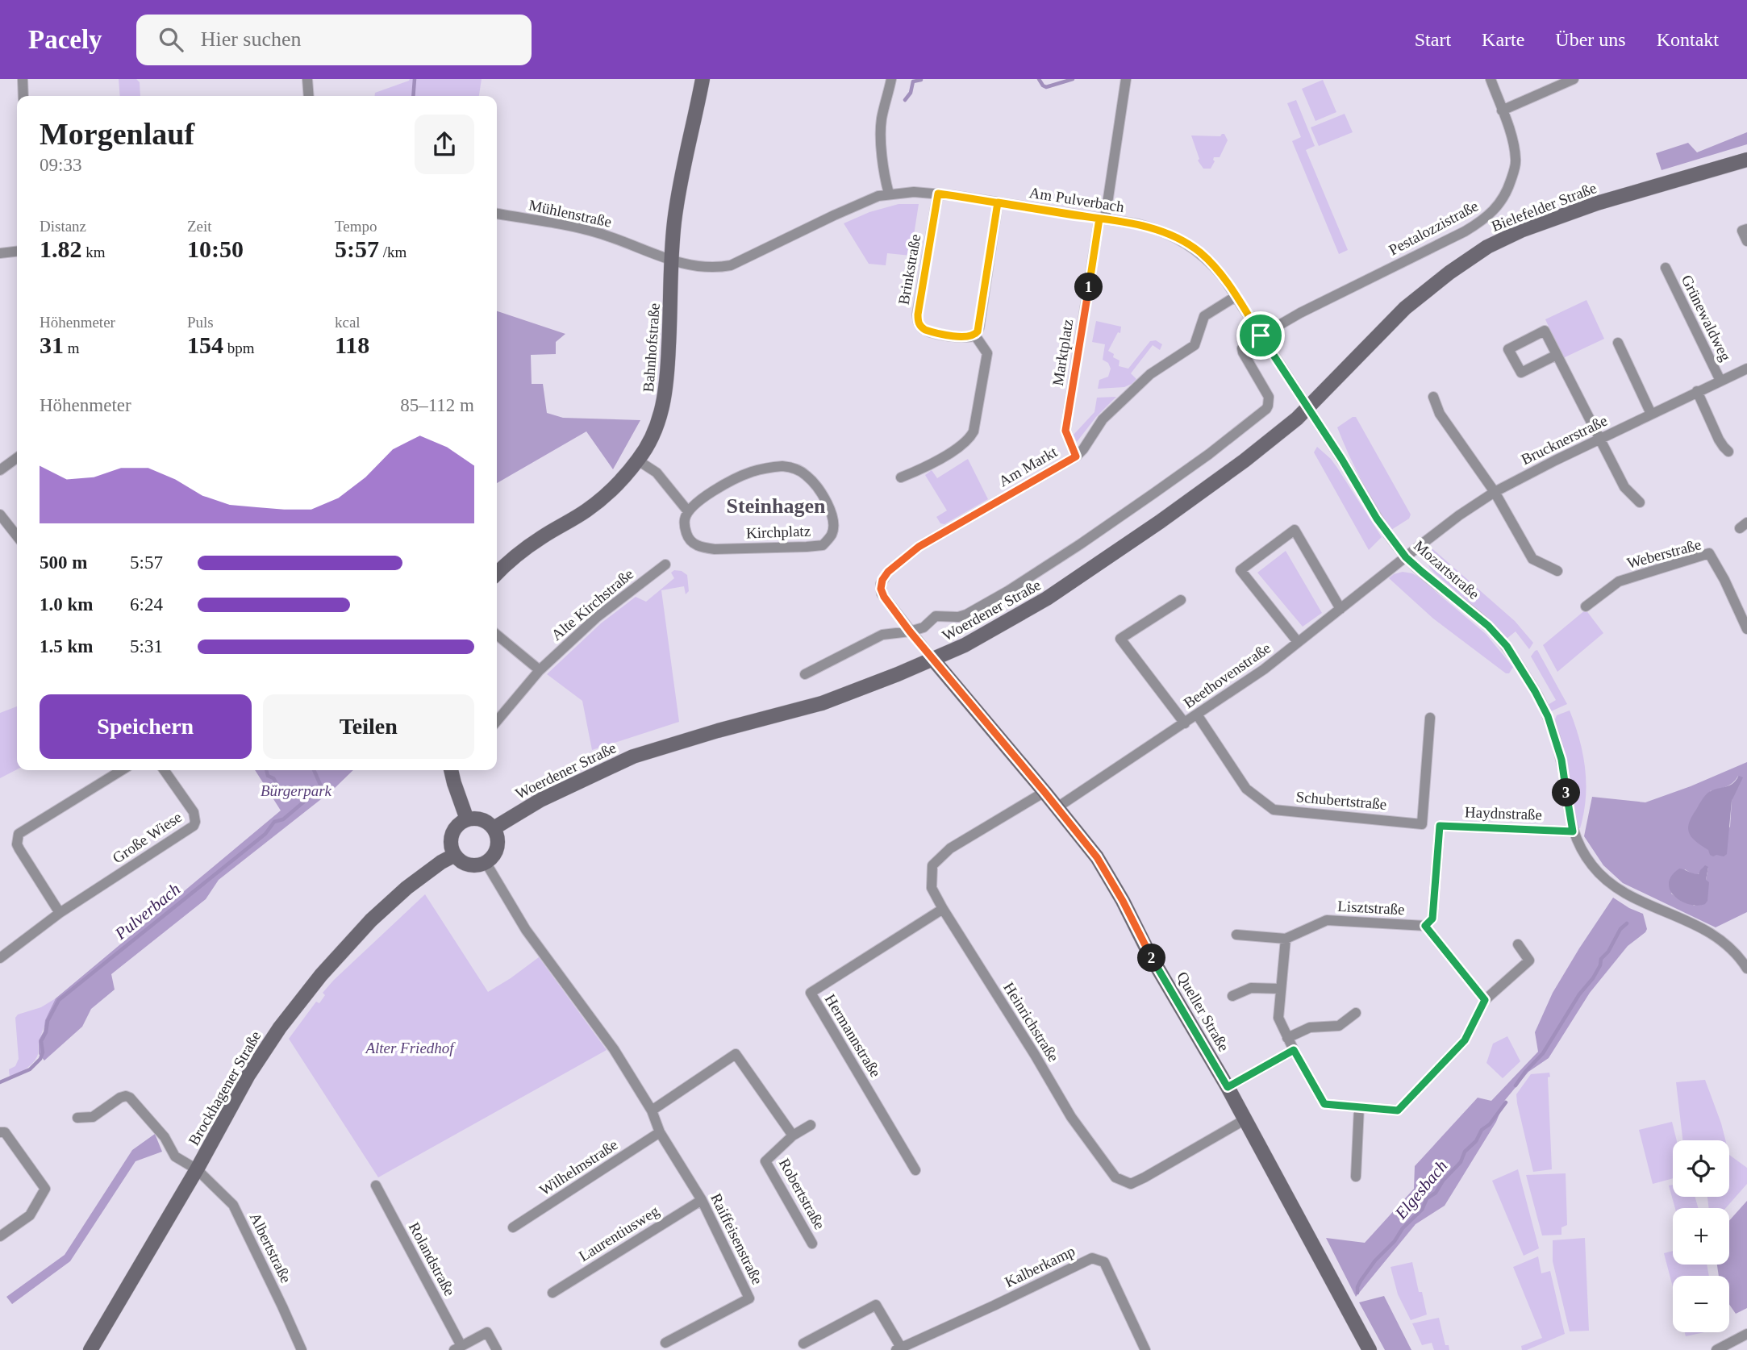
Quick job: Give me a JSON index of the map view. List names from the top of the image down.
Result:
{
  "streets": {
    "main road": [
      "Bielefelder Straße",
      "Bahnhofstraße",
      "Woerdener Straße",
      "Queller Straße",
      "Brockhagener Straße"
    ],
    "street": [
      "Am Pulverbach",
      "Mühlenstraße",
      "Pestalozzistraße",
      "Brinkstraße",
      "Grünewaldweg",
      "Marktplatz",
      "Brucknerstraße",
      "Am Markt",
      "Kirchplatz",
      "Weberstraße",
      "Mozartstraße",
      "Alte Kirchstraße",
      "Beethovenstraße",
      "Schubertstraße",
      "Haydnstraße",
      "Große Wiese",
      "Lisztstraße",
      "Heinrichstraße",
      "Hermannstraße",
      "Wilhelmstraße",
      "Robertstraße",
      "Laurentiusweg",
      "Raiffeisenstraße",
      "Albertstraße",
      "Rolandstraße",
      "Kalberkamp"
    ]
  },
  "crossings": [
    ["Am Pulverbach", "Bielefelder Straße"],
    ["Am Pulverbach", "Mühlenstraße"],
    ["Am Pulverbach", "Pestalozzistraße"],
    ["Am Pulverbach", "Brinkstraße"],
    ["Am Pulverbach", "Bahnhofstraße"],
    ["Am Pulverbach", "Marktplatz"],
    ["Am Pulverbach", "Am Markt"],
    ["Am Pulverbach", "Mozartstraße"],
    ["Am Pulverbach", "Woerdener Straße"],
    ["Bielefelder Straße", "Mozartstraße"],
    ["Bielefelder Straße", "Woerdener Straße"],
    ["Mühlenstraße", "Bahnhofstraße"],
    ["Grünewaldweg", "Brucknerstraße"],
    ["Marktplatz", "Am Markt"],
    ["Brucknerstraße", "Mozartstraße"],
    ["Brucknerstraße", "Beethovenstraße"],
    ["Am Markt", "Woerdener Straße"],
    ["Am Markt", "Queller Straße"],
    ["Mozartstraße", "Woerdener Straße"],
    ["Mozartstraße", "Beethovenstraße"],
    ["Mozartstraße", "Haydnstraße"],
    ["Woerdener Straße", "Queller Straße"],
    ["Woerdener Straße", "Brockhagener Straße"],
    ["Woerdener Straße", "Raiffeisenstraße"],
    ["Beethovenstraße", "Schubertstraße"],
    ["Beethovenstraße", "Queller Straße"],
    ["Haydnstraße", "Lisztstraße"],
    ["Queller Straße", "Heinrichstraße"],
    ["Heinrichstraße", "Hermannstraße"],
    ["Brockhagener Straße", "Raiffeisenstraße"],
    ["Brockhagener Straße", "Albertstraße"],
    ["Wilhelmstraße", "Raiffeisenstraße"],
    ["Robertstraße", "Raiffeisenstraße"],
    ["Laurentiusweg", "Raiffeisenstraße"]
  ],
  "districts": ["Steinhagen"],
  "water": ["Pulverbach", "Elgesbach"],
  "parks": ["Bürgerpark", "Alter Friedhof"],
  "page": {
    "header": "Pacely",
    "search": "Hier suchen",
    "nav": [
      "Start",
      "Karte",
      "Über uns",
      "Kontakt"
    ],
    "heading": ["Morgenlauf", "09:33"],
    "stats": [
      ["Distanz", "1.82 km"],
      ["Zeit", "10:50"],
      ["Tempo", "5:57 /km"],
      ["Höhenmeter", "31 m"],
      ["Puls", "154 bpm"],
      ["kcal", "118"]
    ],
    "pins": ["1", "3", "2"],
    "chart": ["Höhenmeter", "85–112 m"],
    "list": [
      {
        "name": "500 m",
        "note": "5:57"
      },
      {
        "name": "1.0 km",
        "note": "6:24"
      },
      {
        "name": "1.5 km",
        "note": "5:31"
      }
    ],
    "buttons": ["Speichern", "Teilen"],
    "map_buttons": ["+", "−"]
  }
}
